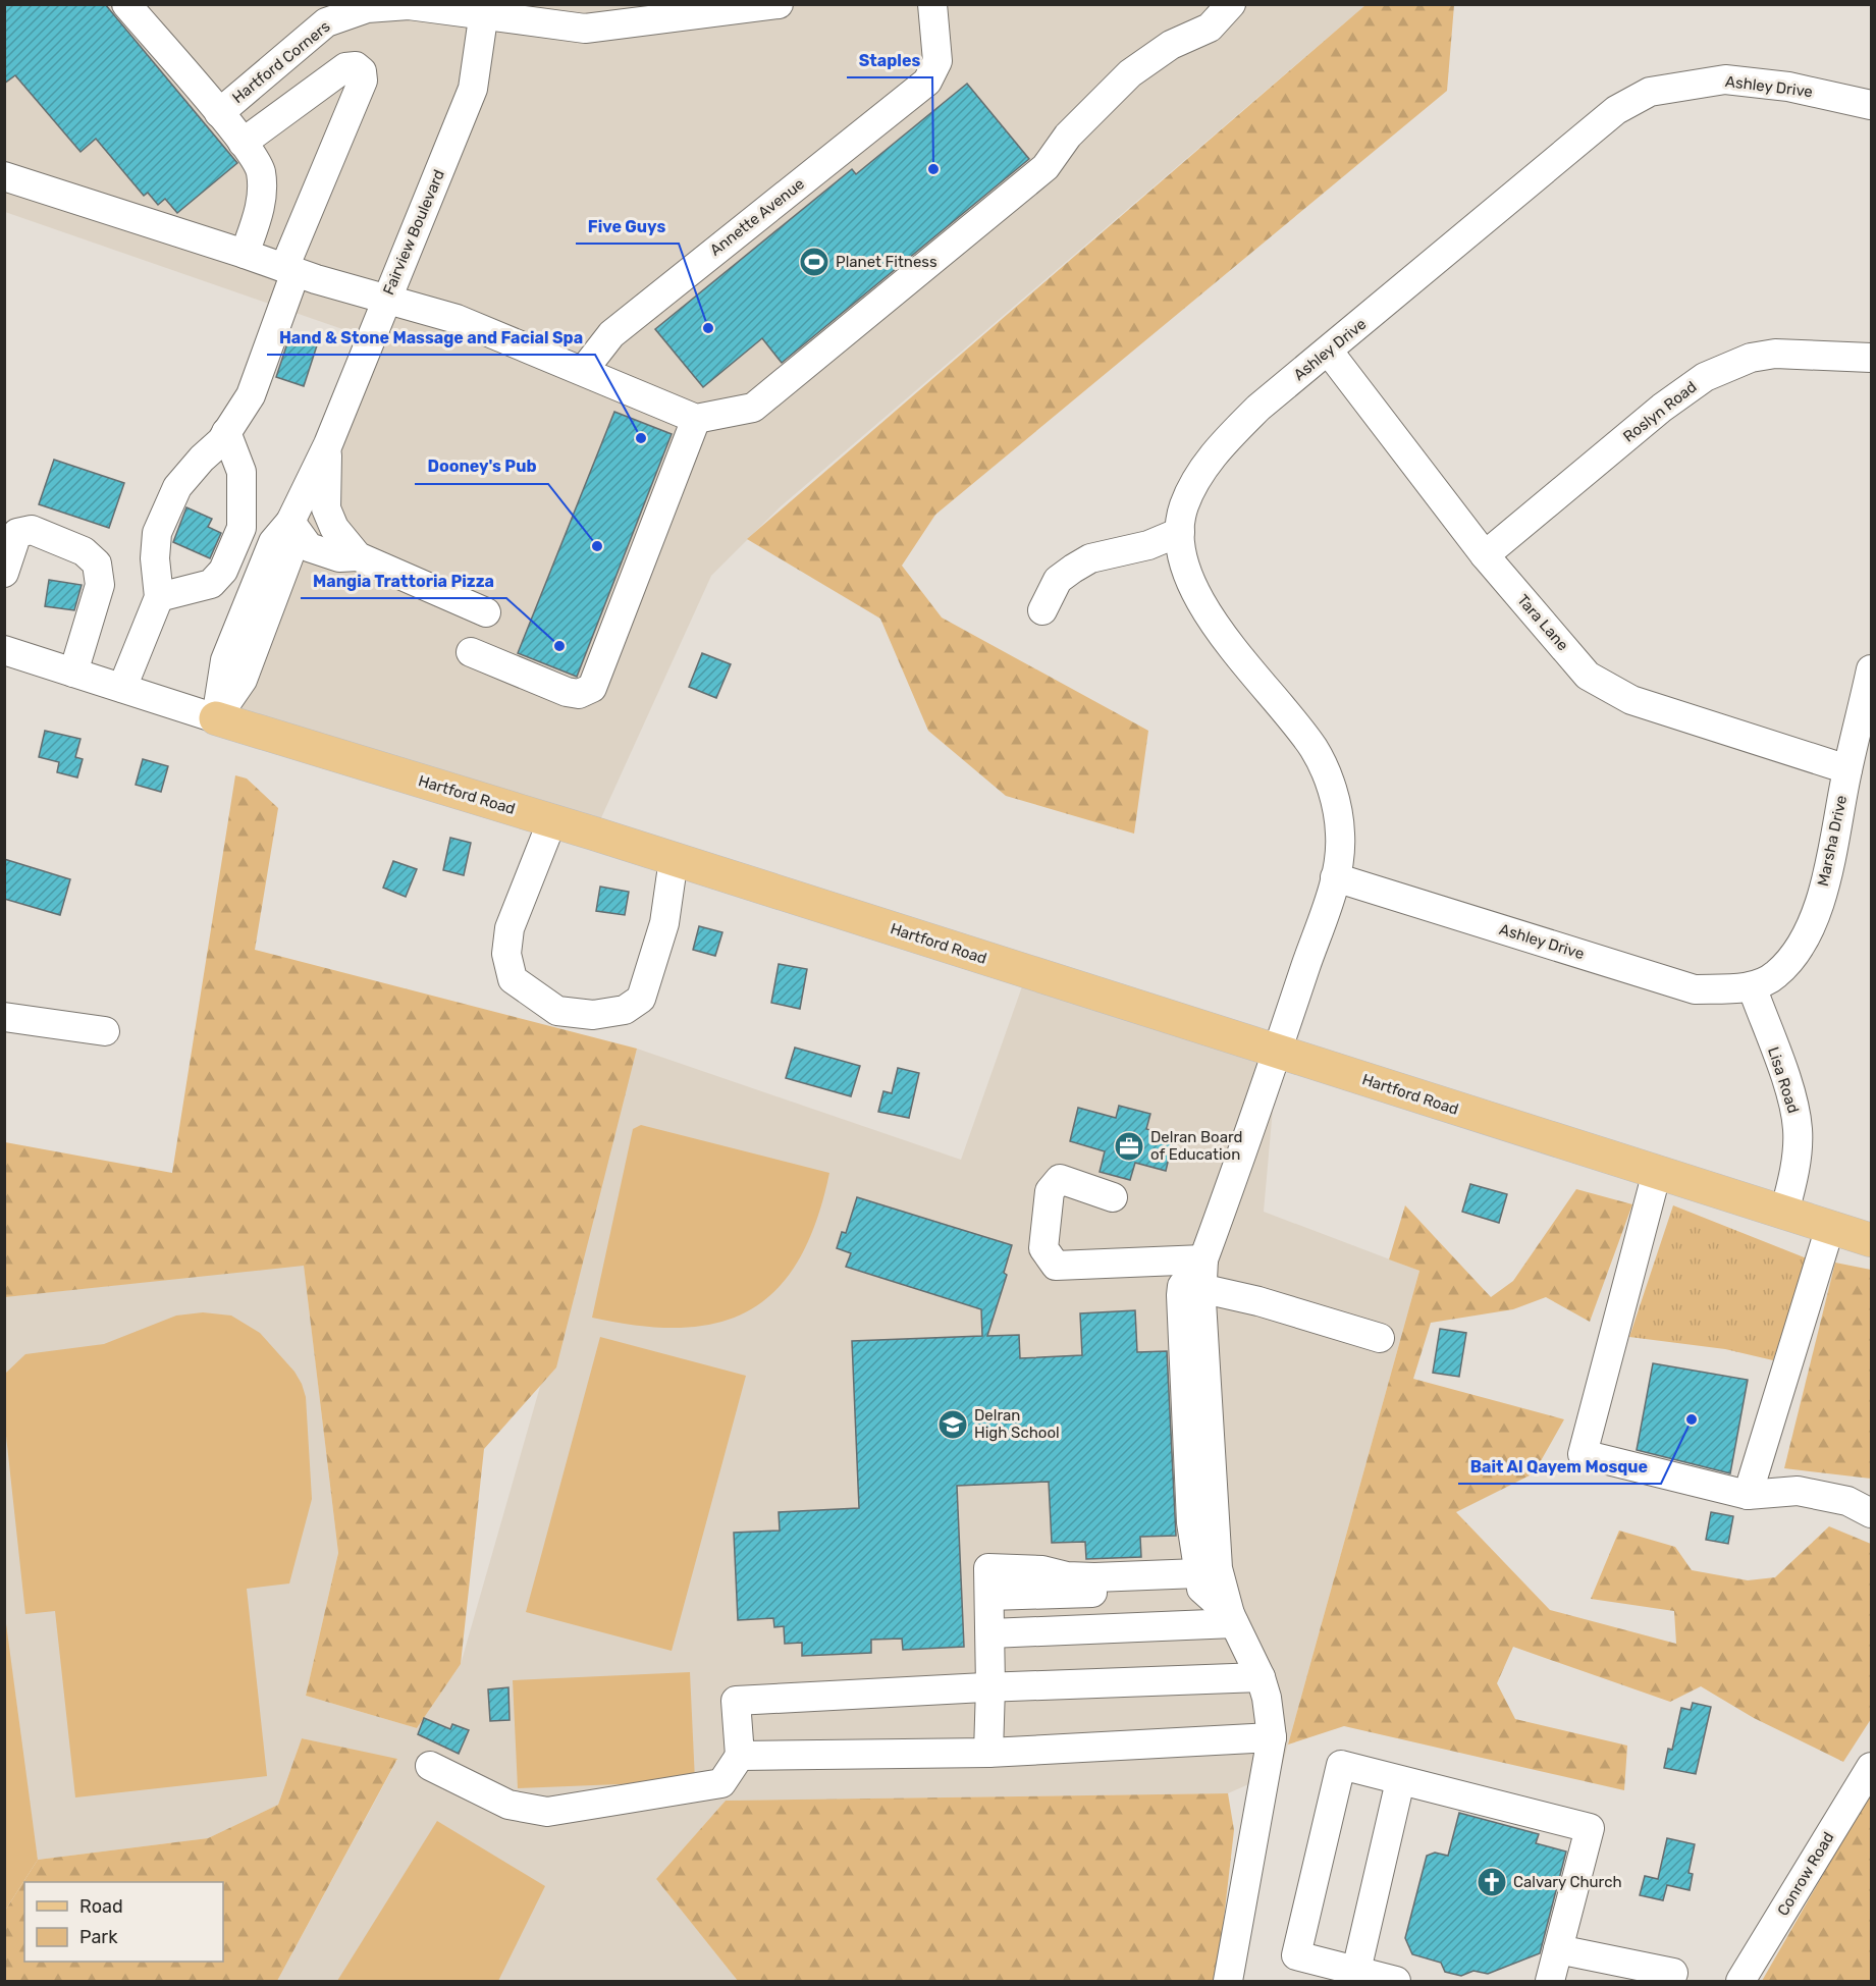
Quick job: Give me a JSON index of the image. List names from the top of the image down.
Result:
{
  "streets": {
    "main road": ["Hartford Road"],
    "street": [
      "Hartford Corners",
      "Ashley Drive",
      "Annette Avenue",
      "Fairview Boulevard",
      "Roslyn Road",
      "Tara Lane",
      "Marsha Drive",
      "Lisa Road",
      "Conrow Road"
    ]
  },
  "crossings": [
    ["Hartford Corners", "Fairview Boulevard"],
    ["Ashley Drive", "Tara Lane"],
    ["Ashley Drive", "Hartford Road"],
    ["Ashley Drive", "Marsha Drive"],
    ["Ashley Drive", "Lisa Road"],
    ["Fairview Boulevard", "Hartford Road"],
    ["Roslyn Road", "Tara Lane"],
    ["Tara Lane", "Marsha Drive"],
    ["Hartford Road", "Lisa Road"],
    ["Marsha Drive", "Lisa Road"]
  ],
  "places": {
    "other": [
      "Staples",
      "Five Guys",
      "Hand & Stone Massage and Facial Spa",
      "Dooney's Pub",
      "Mangia Trattoria Pizza",
      "Bait Al Qayem Mosque"
    ],
    "sports": ["Planet Fitness"],
    "office": ["Delran Board of Education"],
    "school or university": ["Delran High School"],
    "church": ["Calvary Church"]
  },
  "legend": ["Road", "Park"]
}
